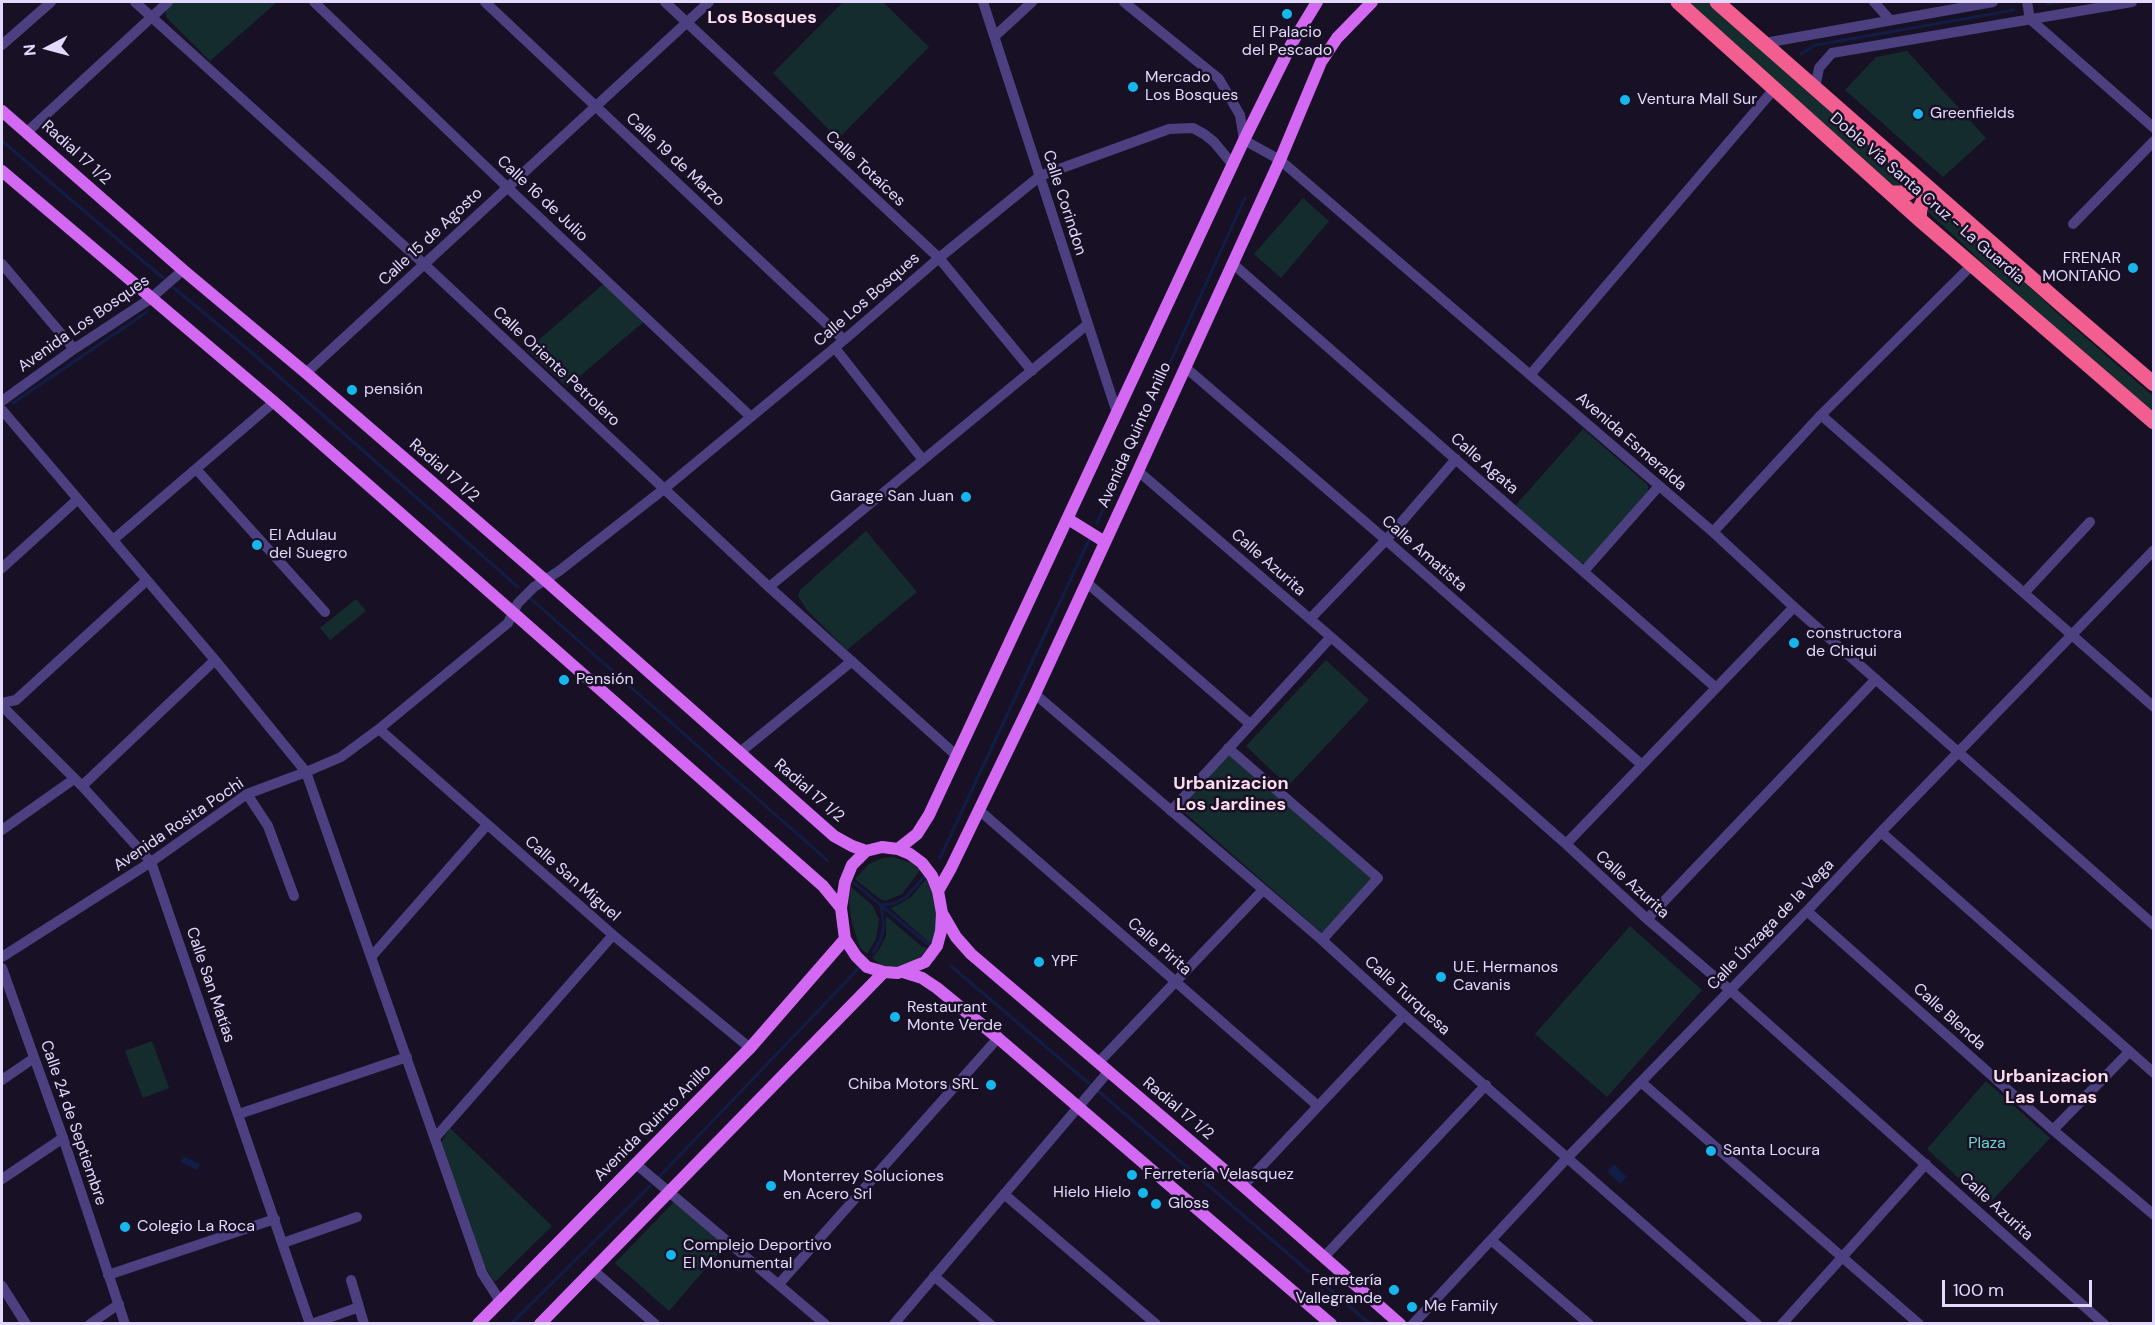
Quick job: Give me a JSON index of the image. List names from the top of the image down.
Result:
{
  "streets": {
    "highway": ["Doble Vía Santa Cruz - La Guardia"],
    "main road": ["Radial 17 1/2", "Avenida Quinto Anillo"],
    "street": [
      "Calle 19 de Marzo",
      "Calle Totaíces",
      "Calle 16 de Julio",
      "Calle Corindon",
      "Calle 15 de Agosto",
      "Calle Los Bosques",
      "Avenida Los Bosques",
      "Calle Oriente Petrolero",
      "Avenida Esmeralda",
      "Calle Agata",
      "Calle Amatista",
      "Calle Azurita",
      "Avenida Rosita Pochi",
      "Calle San Miguel",
      "Calle Únzaga de la Vega",
      "Calle Pirita",
      "Calle San Matías",
      "Calle Turquesa",
      "Calle Blenda",
      "Calle 24 de Septiembre"
    ]
  },
  "crossings": [
    ["Radial 17 1/2", "Calle 15 de Agosto"],
    ["Radial 17 1/2", "Calle Los Bosques"],
    ["Radial 17 1/2", "Avenida Los Bosques"],
    ["Radial 17 1/2", "Avenida Quinto Anillo"],
    ["Calle 19 de Marzo", "Calle 15 de Agosto"],
    ["Calle 19 de Marzo", "Calle Los Bosques"],
    ["Calle Totaíces", "Calle 15 de Agosto"],
    ["Calle Totaíces", "Calle Los Bosques"],
    ["Calle 16 de Julio", "Calle 15 de Agosto"],
    ["Calle 16 de Julio", "Calle Los Bosques"],
    ["Calle Corindon", "Calle Los Bosques"],
    ["Calle Corindon", "Avenida Quinto Anillo"],
    ["Calle 15 de Agosto", "Calle Oriente Petrolero"],
    ["Calle Los Bosques", "Calle Oriente Petrolero"],
    ["Calle Los Bosques", "Avenida Quinto Anillo"],
    ["Calle Los Bosques", "Avenida Rosita Pochi"],
    ["Calle Oriente Petrolero", "Avenida Quinto Anillo"],
    ["Avenida Quinto Anillo", "Avenida Esmeralda"],
    ["Avenida Quinto Anillo", "Calle Agata"],
    ["Avenida Quinto Anillo", "Calle Amatista"],
    ["Avenida Quinto Anillo", "Calle Azurita"],
    ["Avenida Quinto Anillo", "Calle San Miguel"],
    ["Avenida Quinto Anillo", "Calle Pirita"],
    ["Avenida Quinto Anillo", "Calle Turquesa"],
    ["Avenida Esmeralda", "Calle Únzaga de la Vega"],
    ["Calle Azurita", "Calle Únzaga de la Vega"],
    ["Avenida Rosita Pochi", "Calle San Miguel"],
    ["Avenida Rosita Pochi", "Calle San Matías"],
    ["Calle Únzaga de la Vega", "Calle Turquesa"],
    ["Calle Únzaga de la Vega", "Calle Blenda"]
  ],
  "districts": ["Los Bosques", "Urbanizacion Los Jardines", "Urbanizacion Las Lomas"],
  "parks": ["Plaza"],
  "places": [
    "El Palacio del Pescado",
    "Mercado Los Bosques",
    "Ventura Mall Sur",
    "Greenfields",
    "FRENAR MONTAÑO",
    "pensión",
    "Garage San Juan",
    "El Adulau del Suegro",
    "constructora de Chiqui",
    "Pensión",
    "YPF",
    "U.E. Hermanos Cavanis",
    "Restaurant Monte Verde",
    "Chiba Motors SRL",
    "Santa Locura",
    "Ferretería Velasquez",
    "Monterrey Soluciones en Acero Srl",
    "Hielo Hielo",
    "Gloss",
    "Colegio La Roca",
    "Complejo Deportivo El Monumental",
    "Ferretería Vallegrande",
    "Me Family"
  ],
  "scale_bar": "100 m",
  "north": "left"
}
